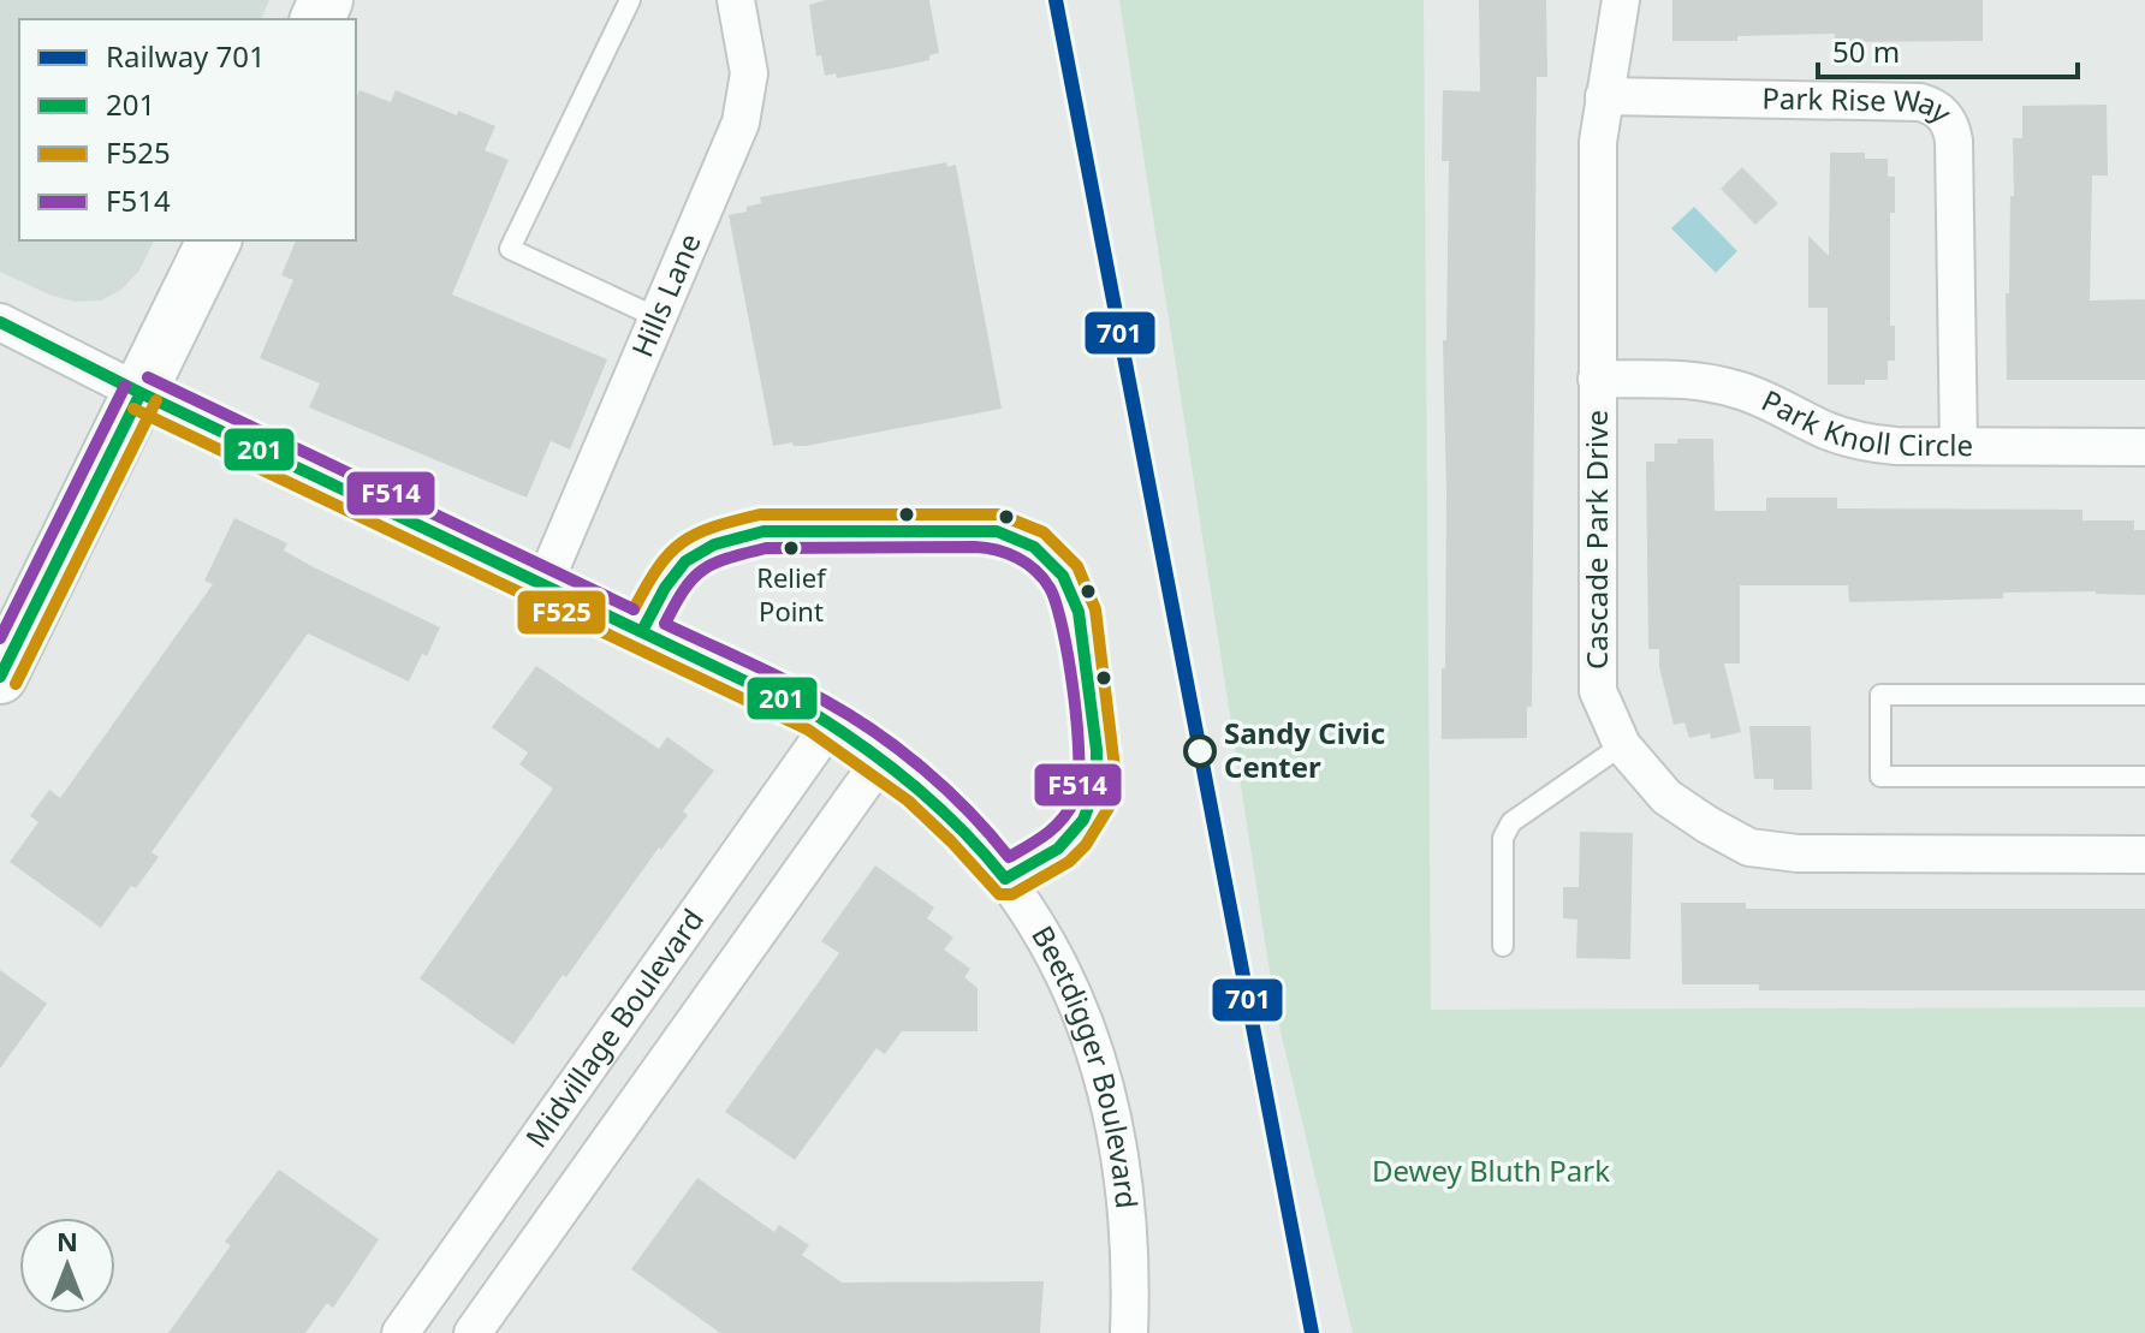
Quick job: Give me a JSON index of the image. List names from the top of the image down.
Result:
{
  "streets": {
    "street": [
      "Park Rise Way",
      "Hills Lane",
      "Park Knoll Circle",
      "Cascade Park Drive",
      "Midvillage Boulevard",
      "Beetdigger Boulevard"
    ]
  },
  "crossings": [
    ["Park Rise Way", "Park Knoll Circle"],
    ["Park Rise Way", "Cascade Park Drive"],
    ["Hills Lane", "Beetdigger Boulevard"],
    ["Park Knoll Circle", "Cascade Park Drive"],
    ["Midvillage Boulevard", "Beetdigger Boulevard"]
  ],
  "parks": ["Dewey Bluth Park"],
  "places": ["Relief Point", "Sandy Civic Center"],
  "lines": [
    "rail line 701",
    "transit line 201",
    "transit line F514",
    "transit line F525"
  ],
  "legend": [
    "Railway 701",
    "201",
    "F525",
    "F514"
  ],
  "scale_bar": "50 m",
  "north": "top"
}
